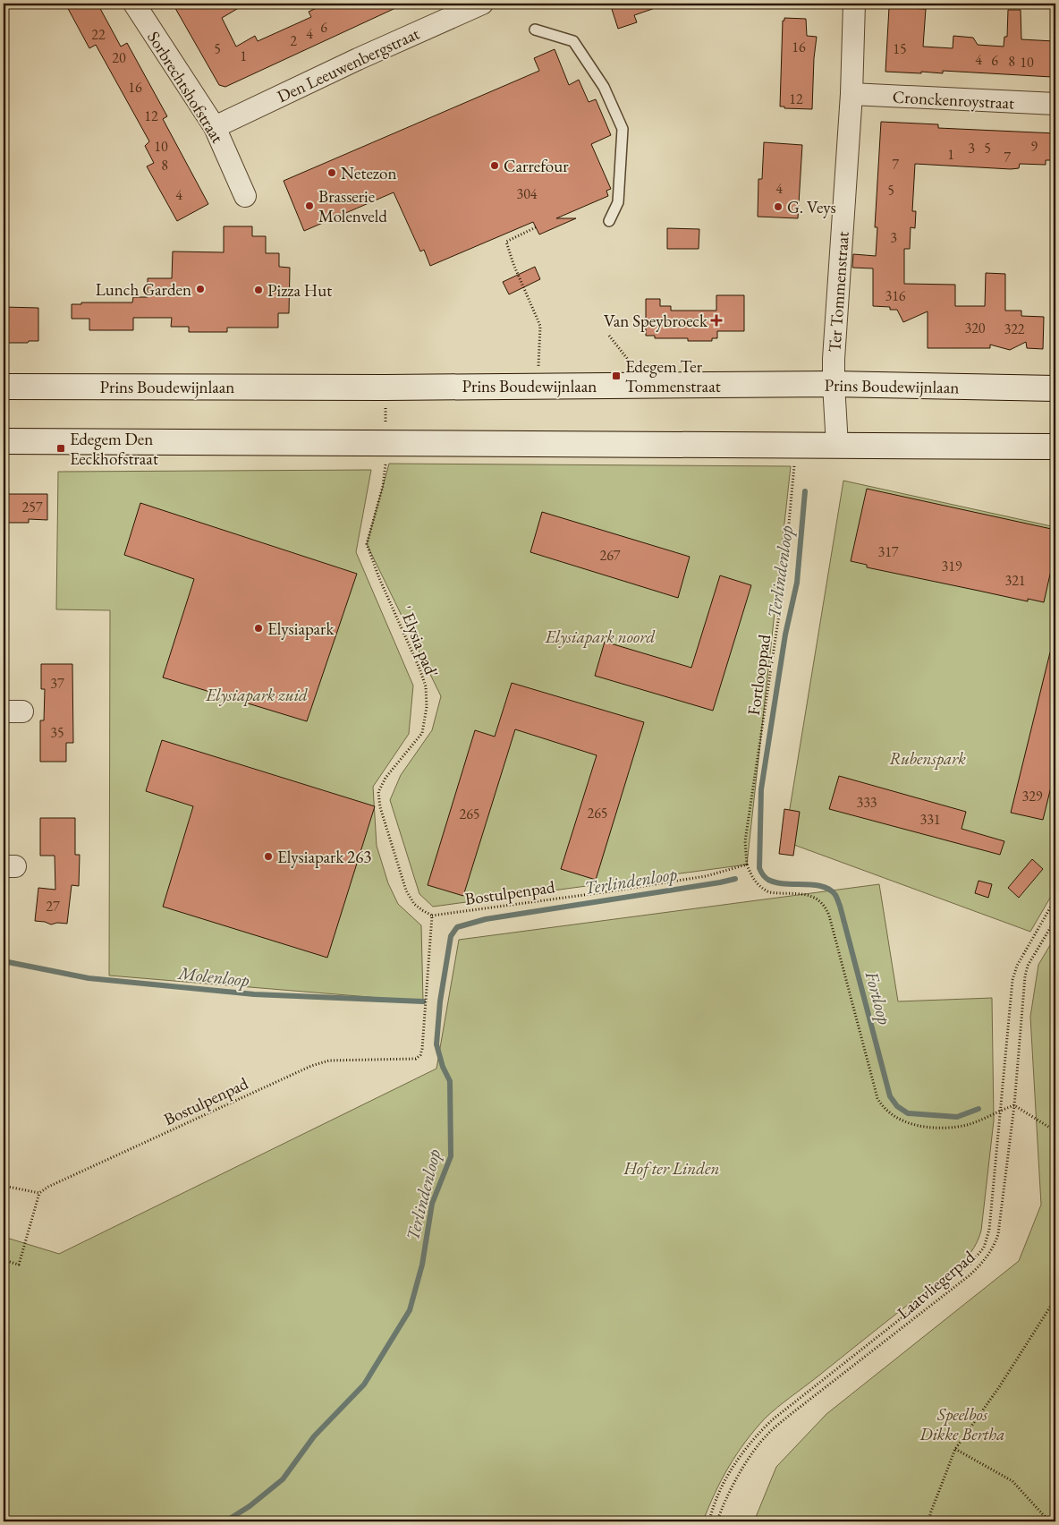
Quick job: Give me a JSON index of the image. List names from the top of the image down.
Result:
{
  "streets": {
    "main road": ["Prins Boudewijnlaan"],
    "street": [
      "Den Leeuwenbergstraat",
      "Sorbrechtshofstraat",
      "Cronckenroystraat",
      "Ter Tommenstraat"
    ],
    "path": [
      "' Elysia pad'",
      "Fortlooppad",
      "Bostulpenpad",
      "Laatvliegerpad"
    ]
  },
  "crossings": [
    ["Den Leeuwenbergstraat", "Sorbrechtshofstraat"],
    ["Cronckenroystraat", "Ter Tommenstraat"],
    ["Ter Tommenstraat", "Prins Boudewijnlaan"],
    ["' Elysia pad'", "Bostulpenpad"],
    ["Fortlooppad", "Bostulpenpad"]
  ],
  "water": ["Terlindenloop", "Molenloop", "Fortloop"],
  "parks": [
    "Elysiapark noord",
    "Elysiapark zuid",
    "Rubenspark",
    "Hof ter Linden",
    "Speelbos Dikke Bertha"
  ],
  "places": {
    "other": [
      "Carrefour",
      "Netezon",
      "Brasserie Molenveld",
      "G. Veys",
      "Lunch Garden",
      "Pizza Hut",
      "Elysiapark",
      "Elysiapark 263"
    ],
    "health": ["Van Speybroeck"],
    "transit": ["Edegem Ter Tommenstraat", "Edegem Den Eeckhofstraat"]
  },
  "house_numbers": [
    "6",
    "4",
    "22",
    "2",
    "16",
    "5",
    "15",
    "1",
    "20",
    "4",
    "6",
    "8",
    "10",
    "16",
    "12",
    "12",
    "10",
    "9",
    "3",
    "5",
    "1",
    "7",
    "7",
    "8",
    "4",
    "5",
    "304",
    "4",
    "3",
    "316",
    "320",
    "322",
    "257",
    "317",
    "267",
    "319",
    "321",
    "37",
    "35",
    "329",
    "333",
    "265",
    "265",
    "331",
    "27"
  ]
}
